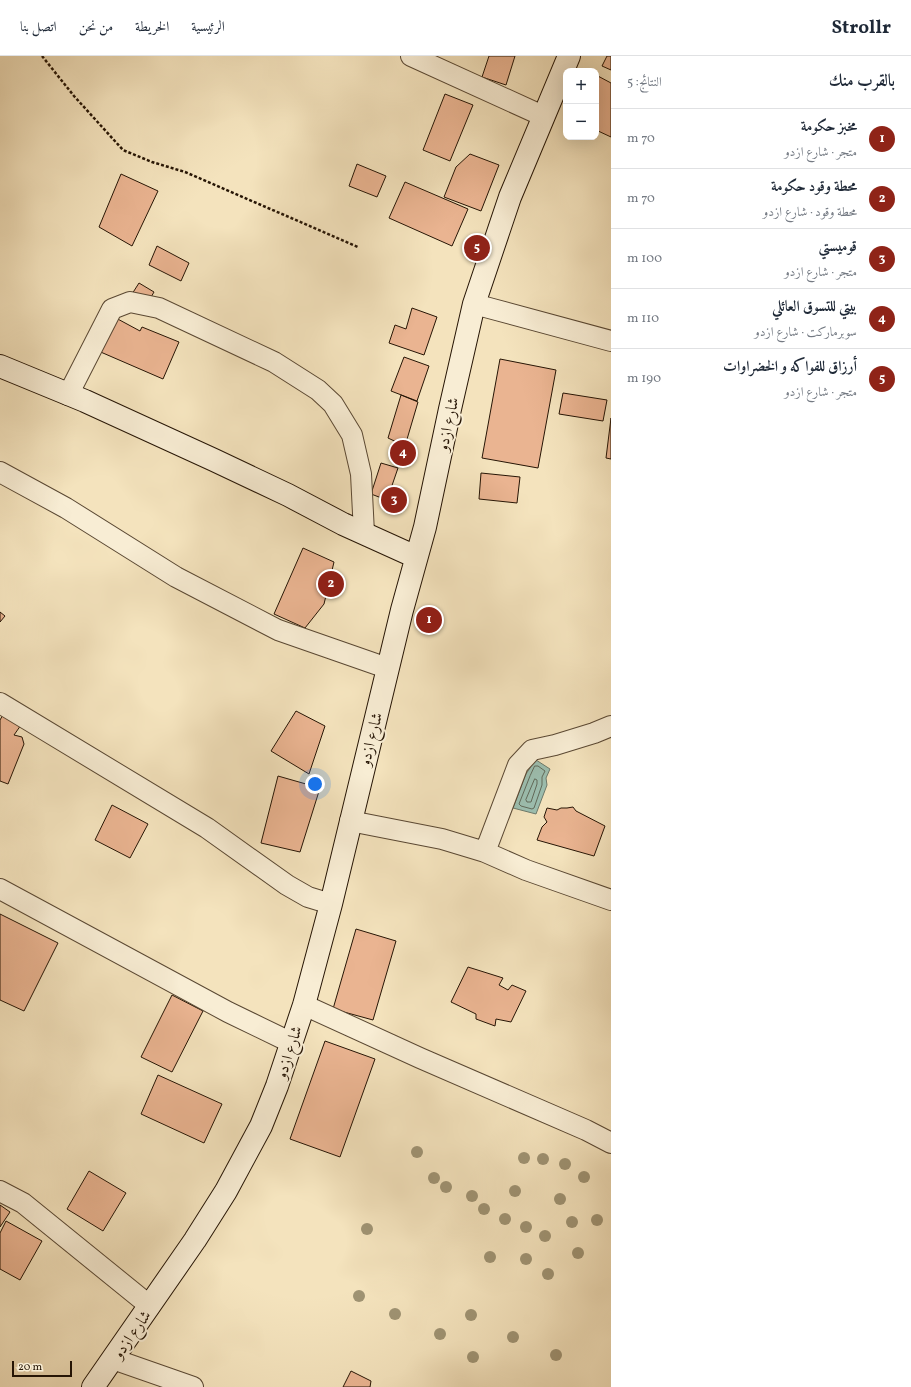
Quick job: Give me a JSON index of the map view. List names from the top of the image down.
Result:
{
  "streets": {
    "street": ["شارع ازدو"]
  },
  "scale_bar": "20 m",
  "page": {
    "header": "Strollr",
    "nav": [
      "الرئيسية",
      "الخريطة",
      "من نحن",
      "اتصل بنا"
    ],
    "heading": ["بالقرب منك", "النتائج: 5"],
    "map_buttons": ["+", "−"],
    "list": [
      {
        "mark": "1",
        "name": "مخبز حكومة",
        "note": "متجر · شارع ازدو",
        "value": "70 m"
      },
      {
        "mark": "2",
        "name": "محطة وقود حكومة",
        "note": "محطة وقود · شارع ازدو",
        "value": "70 m"
      },
      {
        "mark": "3",
        "name": "قوميستي",
        "note": "متجر · شارع ازدو",
        "value": "100 m"
      },
      {
        "mark": "4",
        "name": "بيتي للتسوق العائلي",
        "note": "سوبرماركت · شارع ازدو",
        "value": "110 m"
      },
      {
        "mark": "5",
        "name": "أرزاق للفواكه و الخضراوات",
        "note": "متجر · شارع ازدو",
        "value": "190 m"
      }
    ],
    "pins": [
      "5",
      "4",
      "3",
      "2",
      "1"
    ],
    "scale": "20 m"
  }
}
